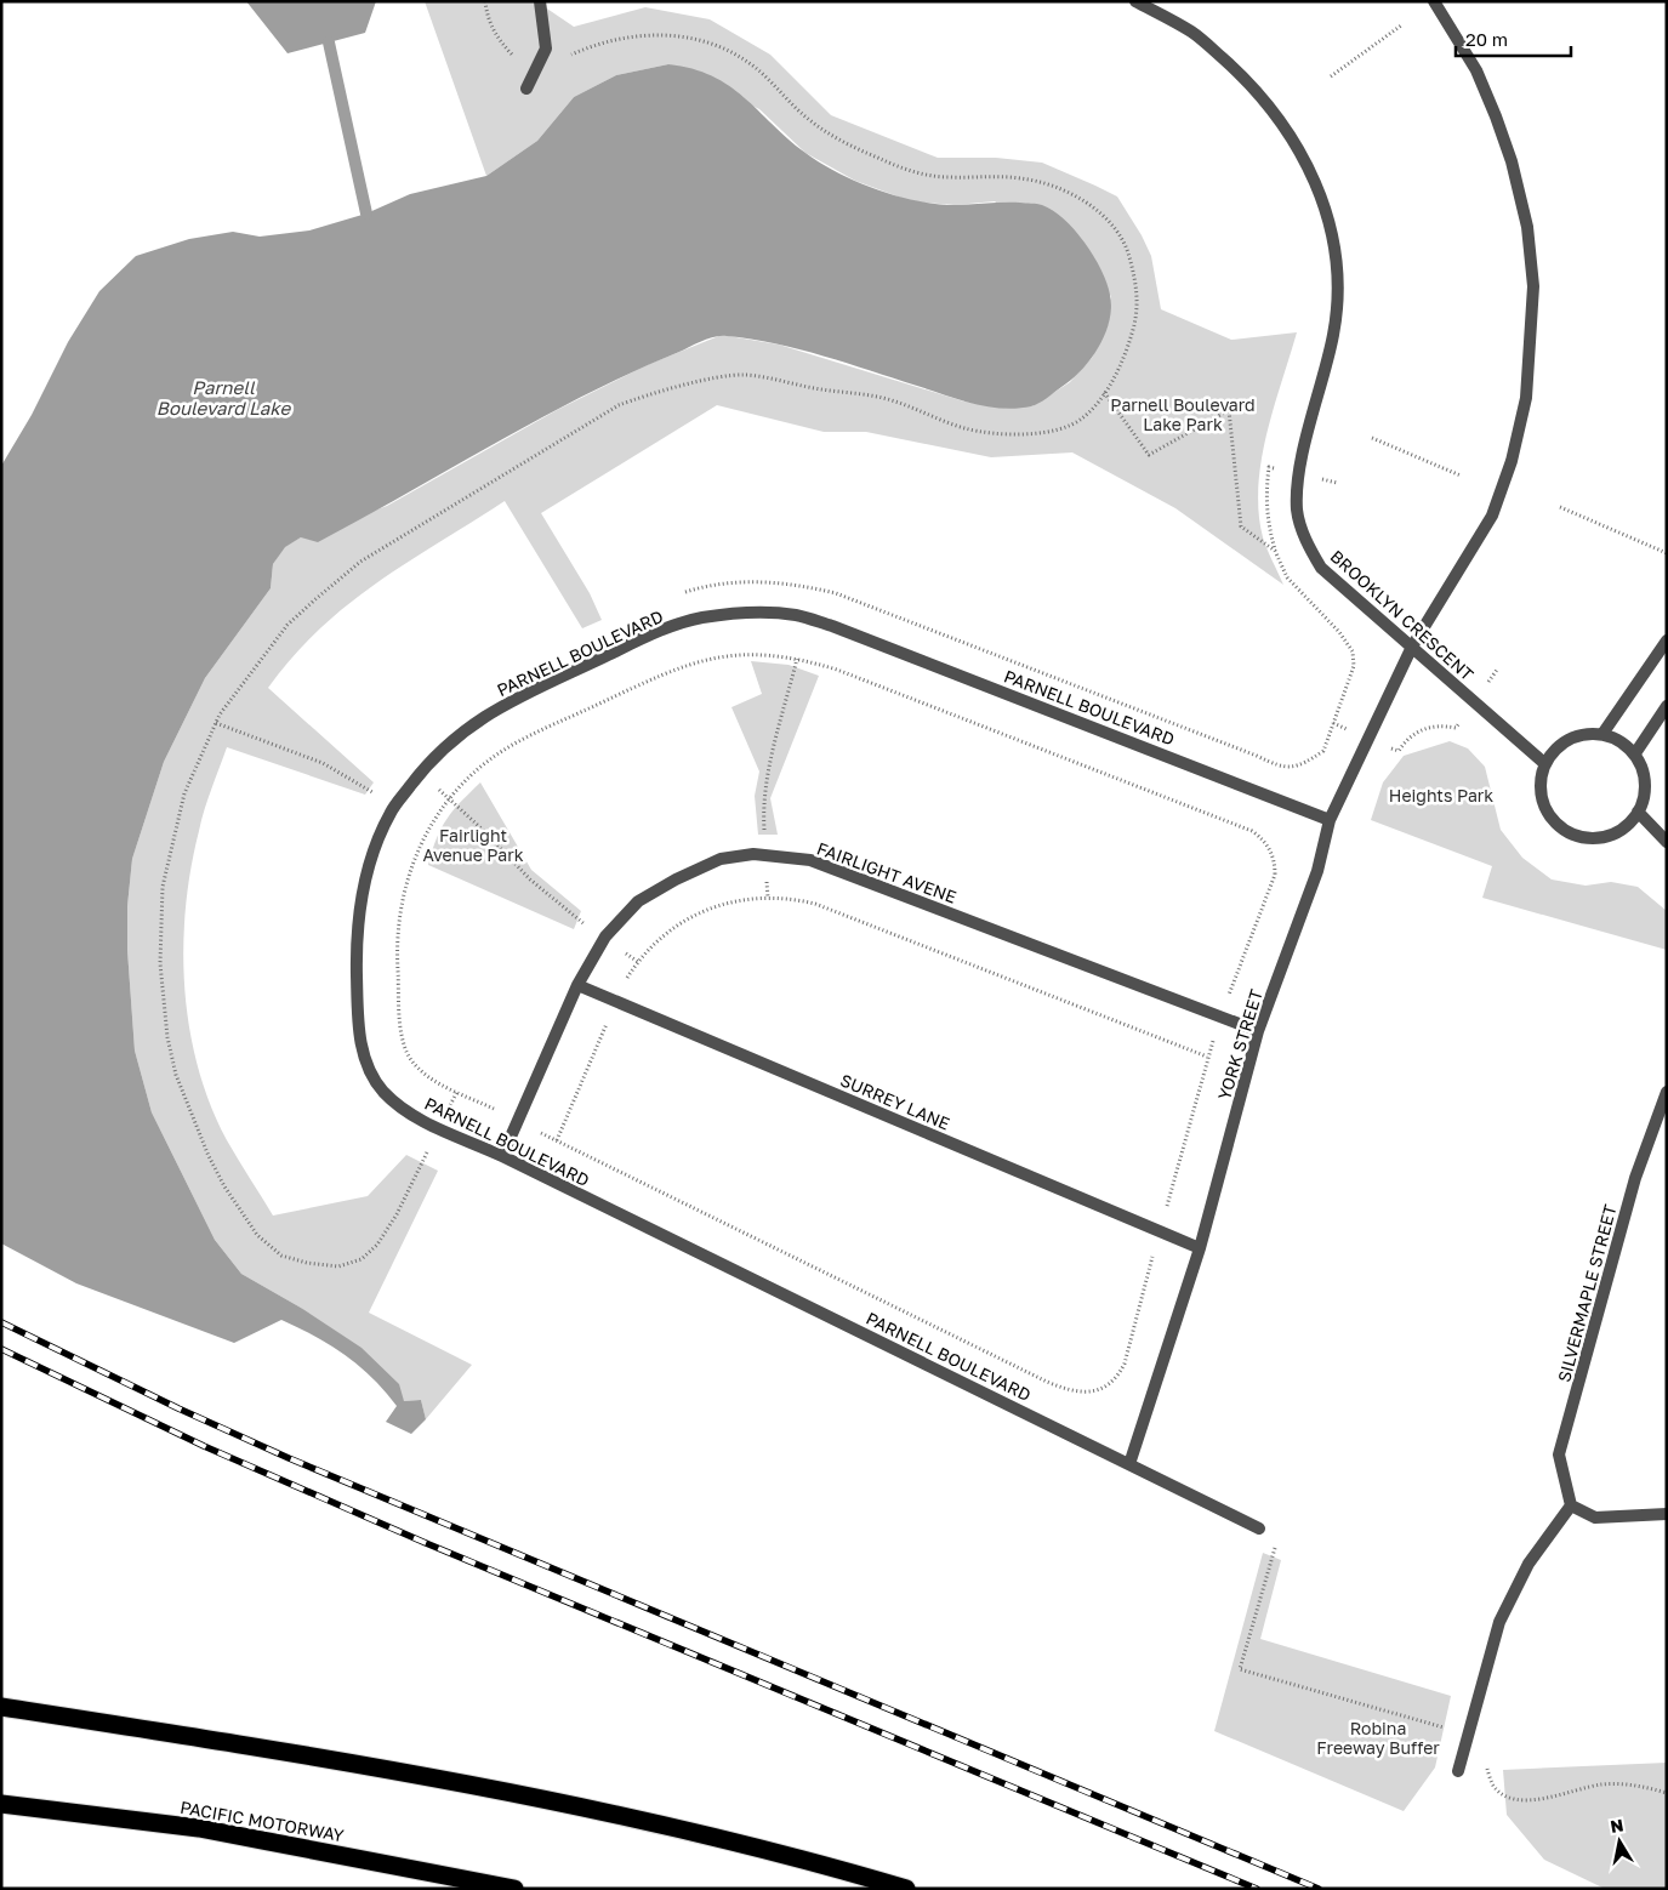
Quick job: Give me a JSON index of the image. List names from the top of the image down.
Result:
{
  "streets": {
    "highway": ["PACIFIC MOTORWAY"],
    "street": [
      "BROOKLYN CRESCENT",
      "PARNELL BOULEVARD",
      "FAIRLIGHT AVENE",
      "YORK STREET",
      "SURREY LANE",
      "SILVERMAPLE STREET"
    ]
  },
  "crossings": [
    ["BROOKLYN CRESCENT", "YORK STREET"],
    ["PARNELL BOULEVARD", "FAIRLIGHT AVENE"],
    ["PARNELL BOULEVARD", "YORK STREET"],
    ["FAIRLIGHT AVENE", "YORK STREET"],
    ["FAIRLIGHT AVENE", "SURREY LANE"],
    ["YORK STREET", "SURREY LANE"]
  ],
  "water": ["Parnell Boulevard Lake"],
  "parks": [
    "Parnell Boulevard Lake Park",
    "Heights Park",
    "Fairlight Avenue Park",
    "Robina Freeway Buffer"
  ],
  "scale_bar": "20 m",
  "north": "top"
}
